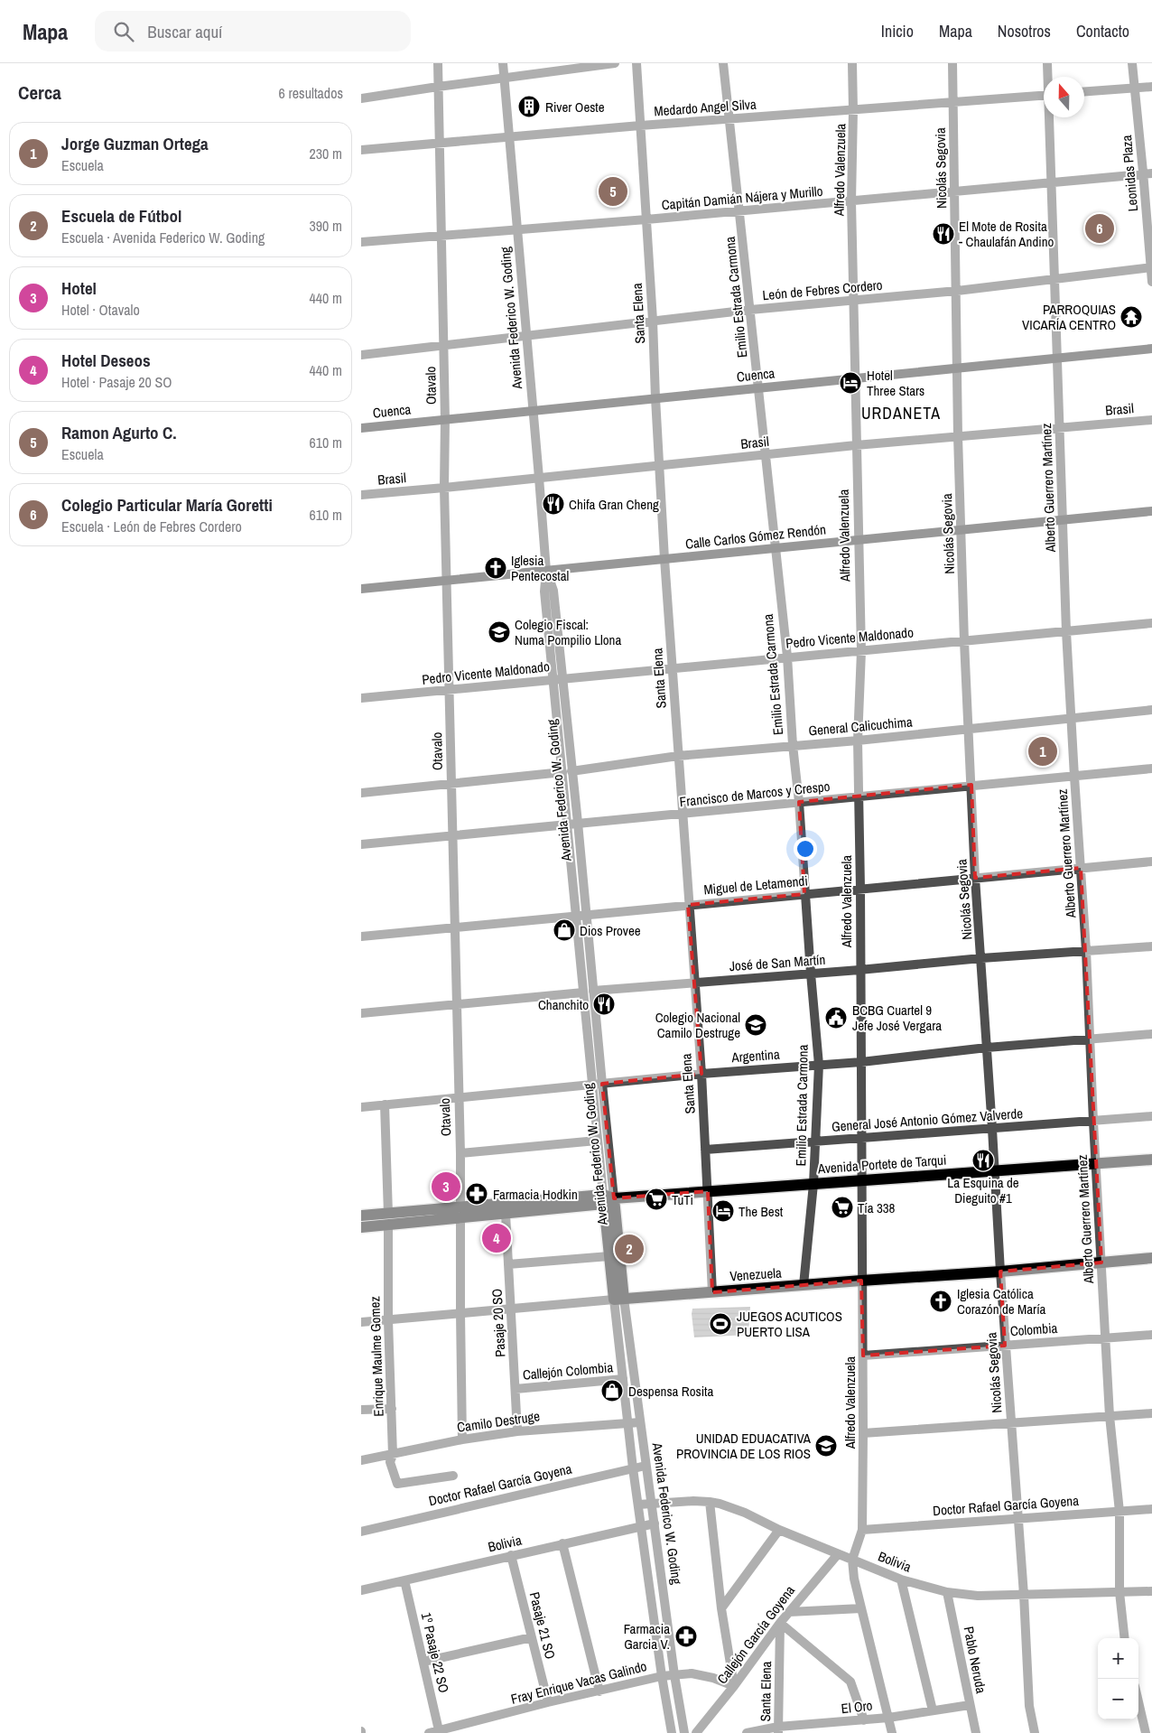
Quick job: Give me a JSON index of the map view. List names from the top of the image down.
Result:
{
  "streets": {
    "main road": [
      "Avenida Federico W. Goding",
      "Cuenca",
      "Calle Carlos Gómez Rendón",
      "Avenida Portete de Tarqui",
      "Venezuela"
    ],
    "street": [
      "Medardo Angel Silva",
      "Nicolás Segovia",
      "Alfredo Valenzuela",
      "Leonidas Plaza",
      "Capitán Damián Nájera y Murillo",
      "León de Febres Cordero",
      "Emilio Estrada Carmona",
      "Santa Elena",
      "Otavalo",
      "Brasil",
      "Alberto Guerrero Martínez",
      "Pedro Vicente Maldonado",
      "General Calicuchima",
      "Francisco de Marcos y Crespo",
      "Miguel de Letamendi",
      "José de San Martín",
      "Argentina",
      "General José Antonio Gómez Valverde",
      "Pasaje 20 SO",
      "Colombia",
      "Enrique Maulme Gomez",
      "Callejón Colombia",
      "Camilo Destruge",
      "Doctor Rafael García Goyena",
      "Bolivia",
      "Pasaje 21 SO",
      "Callejón García Goyena",
      "1º Pasaje 22 SO",
      "Pablo Neruda",
      "Fray Enrique Vacas Galindo",
      "El Oro"
    ]
  },
  "crossings": [
    ["Medardo Angel Silva", "Nicolás Segovia"],
    ["Medardo Angel Silva", "Alfredo Valenzuela"],
    ["Medardo Angel Silva", "Emilio Estrada Carmona"],
    ["Medardo Angel Silva", "Santa Elena"],
    ["Medardo Angel Silva", "Avenida Federico W. Goding"],
    ["Medardo Angel Silva", "Otavalo"],
    ["Nicolás Segovia", "Capitán Damián Nájera y Murillo"],
    ["Nicolás Segovia", "León de Febres Cordero"],
    ["Nicolás Segovia", "Cuenca"],
    ["Nicolás Segovia", "Brasil"],
    ["Nicolás Segovia", "Calle Carlos Gómez Rendón"],
    ["Nicolás Segovia", "Pedro Vicente Maldonado"],
    ["Nicolás Segovia", "General Calicuchima"],
    ["Nicolás Segovia", "Francisco de Marcos y Crespo"],
    ["Nicolás Segovia", "Miguel de Letamendi"],
    ["Nicolás Segovia", "José de San Martín"],
    ["Nicolás Segovia", "Argentina"],
    ["Nicolás Segovia", "General José Antonio Gómez Valverde"],
    ["Nicolás Segovia", "Avenida Portete de Tarqui"],
    ["Nicolás Segovia", "Venezuela"],
    ["Nicolás Segovia", "Colombia"],
    ["Nicolás Segovia", "Doctor Rafael García Goyena"],
    ["Nicolás Segovia", "Bolivia"],
    ["Alfredo Valenzuela", "Capitán Damián Nájera y Murillo"],
    ["Alfredo Valenzuela", "León de Febres Cordero"],
    ["Alfredo Valenzuela", "Cuenca"],
    ["Alfredo Valenzuela", "Brasil"],
    ["Alfredo Valenzuela", "Calle Carlos Gómez Rendón"],
    ["Alfredo Valenzuela", "Pedro Vicente Maldonado"],
    ["Alfredo Valenzuela", "General Calicuchima"],
    ["Alfredo Valenzuela", "Francisco de Marcos y Crespo"],
    ["Alfredo Valenzuela", "Miguel de Letamendi"],
    ["Alfredo Valenzuela", "José de San Martín"],
    ["Alfredo Valenzuela", "Argentina"],
    ["Alfredo Valenzuela", "General José Antonio Gómez Valverde"],
    ["Alfredo Valenzuela", "Avenida Portete de Tarqui"],
    ["Alfredo Valenzuela", "Venezuela"],
    ["Alfredo Valenzuela", "Colombia"],
    ["Alfredo Valenzuela", "Doctor Rafael García Goyena"],
    ["Alfredo Valenzuela", "Bolivia"],
    ["Alfredo Valenzuela", "El Oro"],
    ["Leonidas Plaza", "Capitán Damián Nájera y Murillo"],
    ["Leonidas Plaza", "León de Febres Cordero"],
    ["Capitán Damián Nájera y Murillo", "Emilio Estrada Carmona"],
    ["Capitán Damián Nájera y Murillo", "Santa Elena"],
    ["Capitán Damián Nájera y Murillo", "Avenida Federico W. Goding"],
    ["Capitán Damián Nájera y Murillo", "Otavalo"],
    ["Capitán Damián Nájera y Murillo", "Alberto Guerrero Martínez"],
    ["León de Febres Cordero", "Emilio Estrada Carmona"],
    ["León de Febres Cordero", "Santa Elena"],
    ["León de Febres Cordero", "Avenida Federico W. Goding"],
    ["León de Febres Cordero", "Otavalo"],
    ["León de Febres Cordero", "Alberto Guerrero Martínez"],
    ["Emilio Estrada Carmona", "Cuenca"],
    ["Emilio Estrada Carmona", "Brasil"],
    ["Emilio Estrada Carmona", "Calle Carlos Gómez Rendón"],
    ["Emilio Estrada Carmona", "Pedro Vicente Maldonado"],
    ["Emilio Estrada Carmona", "General Calicuchima"],
    ["Emilio Estrada Carmona", "Francisco de Marcos y Crespo"],
    ["Emilio Estrada Carmona", "Miguel de Letamendi"],
    ["Emilio Estrada Carmona", "José de San Martín"],
    ["Emilio Estrada Carmona", "Argentina"],
    ["Emilio Estrada Carmona", "General José Antonio Gómez Valverde"],
    ["Emilio Estrada Carmona", "Avenida Portete de Tarqui"],
    ["Emilio Estrada Carmona", "Venezuela"],
    ["Santa Elena", "Cuenca"],
    ["Santa Elena", "Brasil"],
    ["Santa Elena", "Calle Carlos Gómez Rendón"],
    ["Santa Elena", "Pedro Vicente Maldonado"],
    ["Santa Elena", "General Calicuchima"],
    ["Santa Elena", "Francisco de Marcos y Crespo"],
    ["Santa Elena", "Miguel de Letamendi"],
    ["Santa Elena", "José de San Martín"],
    ["Santa Elena", "Argentina"],
    ["Santa Elena", "General José Antonio Gómez Valverde"],
    ["Santa Elena", "Avenida Portete de Tarqui"],
    ["Santa Elena", "Venezuela"],
    ["Santa Elena", "Callejón García Goyena"],
    ["Santa Elena", "El Oro"],
    ["Avenida Federico W. Goding", "Cuenca"],
    ["Avenida Federico W. Goding", "Brasil"],
    ["Avenida Federico W. Goding", "Calle Carlos Gómez Rendón"],
    ["Avenida Federico W. Goding", "Pedro Vicente Maldonado"],
    ["Avenida Federico W. Goding", "General Calicuchima"],
    ["Avenida Federico W. Goding", "Francisco de Marcos y Crespo"],
    ["Avenida Federico W. Goding", "Miguel de Letamendi"],
    ["Avenida Federico W. Goding", "José de San Martín"],
    ["Avenida Federico W. Goding", "Argentina"],
    ["Avenida Federico W. Goding", "Avenida Portete de Tarqui"],
    ["Avenida Federico W. Goding", "Venezuela"],
    ["Avenida Federico W. Goding", "Callejón Colombia"],
    ["Avenida Federico W. Goding", "Camilo Destruge"],
    ["Avenida Federico W. Goding", "Doctor Rafael García Goyena"],
    ["Avenida Federico W. Goding", "Bolivia"],
    ["Avenida Federico W. Goding", "Fray Enrique Vacas Galindo"],
    ["Cuenca", "Otavalo"],
    ["Cuenca", "Alberto Guerrero Martínez"],
    ["Otavalo", "Brasil"],
    ["Otavalo", "Calle Carlos Gómez Rendón"],
    ["Otavalo", "Pedro Vicente Maldonado"],
    ["Otavalo", "General Calicuchima"],
    ["Otavalo", "Francisco de Marcos y Crespo"],
    ["Otavalo", "Miguel de Letamendi"],
    ["Otavalo", "Argentina"],
    ["Otavalo", "Avenida Portete de Tarqui"],
    ["Otavalo", "Venezuela"],
    ["Otavalo", "Camilo Destruge"],
    ["Brasil", "Alberto Guerrero Martínez"],
    ["Alberto Guerrero Martínez", "Calle Carlos Gómez Rendón"],
    ["Alberto Guerrero Martínez", "Pedro Vicente Maldonado"],
    ["Alberto Guerrero Martínez", "General Calicuchima"],
    ["Alberto Guerrero Martínez", "Francisco de Marcos y Crespo"],
    ["Alberto Guerrero Martínez", "Miguel de Letamendi"],
    ["Alberto Guerrero Martínez", "José de San Martín"],
    ["Alberto Guerrero Martínez", "Argentina"],
    ["Alberto Guerrero Martínez", "General José Antonio Gómez Valverde"],
    ["Alberto Guerrero Martínez", "Avenida Portete de Tarqui"],
    ["Alberto Guerrero Martínez", "Venezuela"],
    ["Alberto Guerrero Martínez", "Colombia"],
    ["Alberto Guerrero Martínez", "Doctor Rafael García Goyena"],
    ["Alberto Guerrero Martínez", "Bolivia"],
    ["Argentina", "Enrique Maulme Gomez"],
    ["Avenida Portete de Tarqui", "Pasaje 20 SO"],
    ["Avenida Portete de Tarqui", "Enrique Maulme Gomez"],
    ["Venezuela", "Pasaje 20 SO"],
    ["Venezuela", "Enrique Maulme Gomez"],
    ["Pasaje 20 SO", "Callejón Colombia"],
    ["Pasaje 20 SO", "Camilo Destruge"],
    ["Enrique Maulme Gomez", "Camilo Destruge"],
    ["Bolivia", "Pasaje 21 SO"],
    ["Bolivia", "Callejón García Goyena"],
    ["Bolivia", "1º Pasaje 22 SO"],
    ["Bolivia", "Pablo Neruda"],
    ["Pasaje 21 SO", "Fray Enrique Vacas Galindo"],
    ["Callejón García Goyena", "Fray Enrique Vacas Galindo"],
    ["1º Pasaje 22 SO", "Fray Enrique Vacas Galindo"],
    ["Pablo Neruda", "El Oro"]
  ],
  "districts": ["URDANETA"],
  "places": {
    "building": ["River Oeste"],
    "restaurant": [
      "El Mote de Rosita - Chaulafán Andino",
      "Chifa Gran Cheng",
      "Chanchito",
      "La Esquina de Dieguito #1"
    ],
    "temple": ["PARROQUIAS VICARÍA CENTRO"],
    "hotel": ["Hotel Three Stars", "The Best"],
    "church": ["Iglesia Pentecostal", "Iglesia Católica Corazón de María"],
    "school or university": ["Colegio Fiscal: Numa Pompilio Llona", "Colegio Nacional Camilo Destruge", "UNIDAD EDUACATIVA PROVINCIA DE LOS RIOS"],
    "shop": ["Dios Provee", "Despensa Rosita"],
    "public building": ["BCBG Cuartel 9 Jefe José Vergara"],
    "pharmacy": ["Farmacia Hodkin", "Farmacia Garcia V."],
    "supermarket": ["TuTi", "Tía 338"],
    "sports": ["JUEGOS ACUTICOS PUERTO LISA"]
  },
  "north": "top",
  "page": {
    "header": "Mapa",
    "search": "Buscar aquí",
    "nav": [
      "Inicio",
      "Mapa",
      "Nosotros",
      "Contacto"
    ],
    "heading": ["Cerca", "6 resultados"],
    "list": [
      {
        "mark": "1",
        "name": "Jorge Guzman Ortega",
        "note": "Escuela",
        "value": "230 m"
      },
      {
        "mark": "2",
        "name": "Escuela de Fútbol",
        "note": "Escuela · Avenida Federico W. Goding",
        "value": "390 m"
      },
      {
        "mark": "3",
        "name": "Hotel",
        "note": "Hotel · Otavalo",
        "value": "440 m"
      },
      {
        "mark": "4",
        "name": "Hotel Deseos",
        "note": "Hotel · Pasaje 20 SO",
        "value": "440 m"
      },
      {
        "mark": "5",
        "name": "Ramon Agurto C.",
        "note": "Escuela",
        "value": "610 m"
      },
      {
        "mark": "6",
        "name": "Colegio Particular María Goretti",
        "note": "Escuela · León de Febres Cordero",
        "value": "610 m"
      }
    ],
    "pins": [
      "5",
      "6",
      "1",
      "3",
      "4",
      "2"
    ],
    "map_buttons": ["+", "−"]
  }
}
